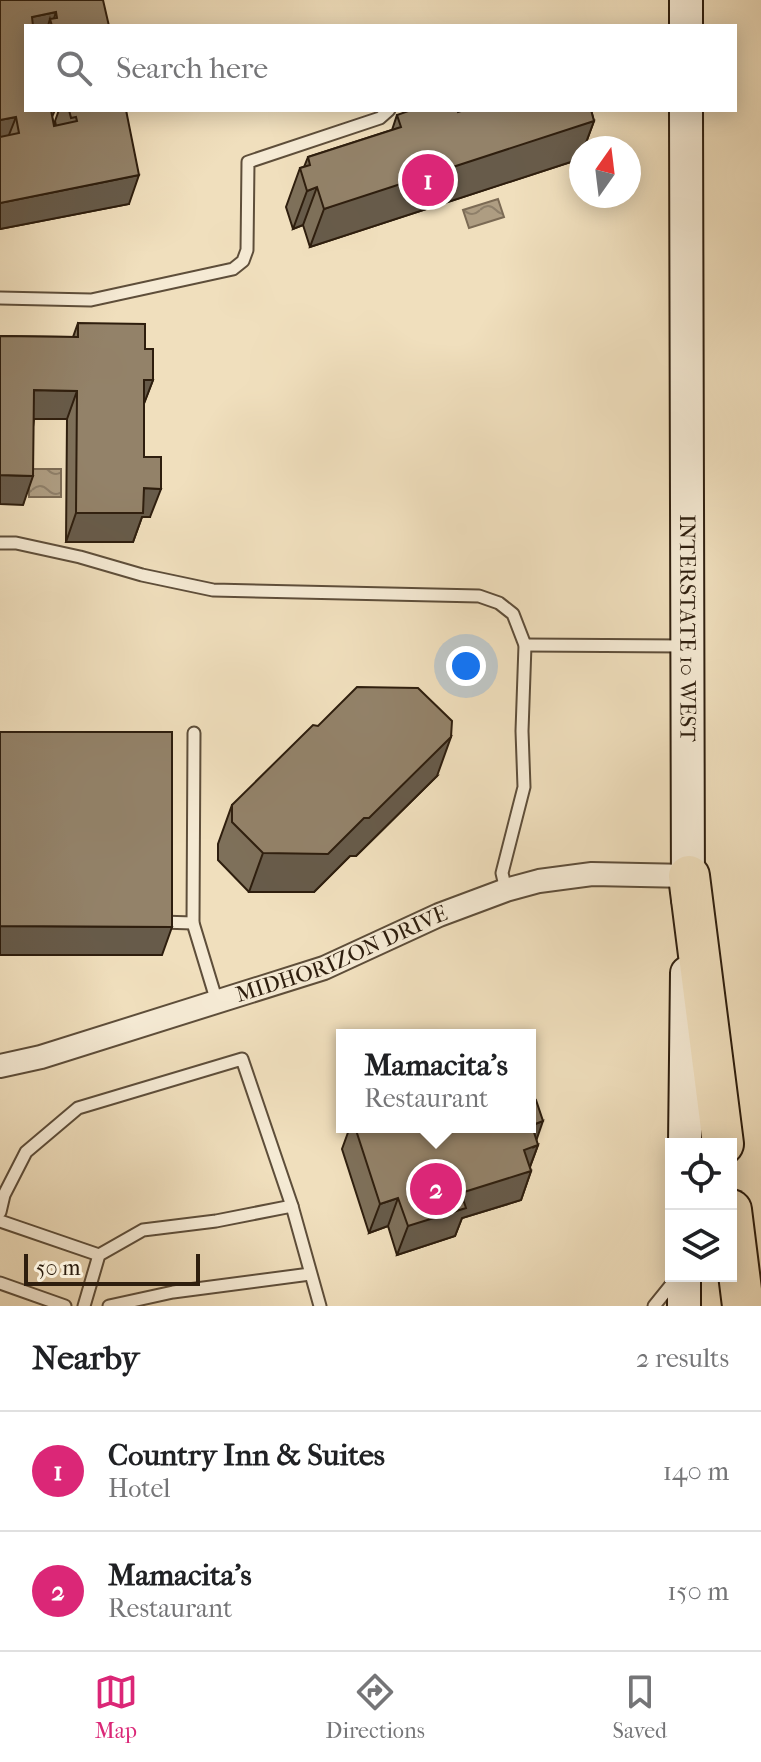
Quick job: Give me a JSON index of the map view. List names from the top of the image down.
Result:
{
  "streets": {
    "main road": ["INTERSTATE 10 WEST"],
    "street": ["MIDHORIZON DRIVE"]
  },
  "crossings": [
    ["INTERSTATE 10 WEST", "MIDHORIZON DRIVE"]
  ],
  "scale_bar": "50 m",
  "north": "top",
  "page": {
    "search": "Search here",
    "pins": ["1", "2"],
    "popup": ["Mamacita's", "Restaurant"],
    "scale": "50 m",
    "heading": ["Nearby", "2 results"],
    "list": [
      {
        "mark": "1",
        "name": "Country Inn & Suites",
        "note": "Hotel",
        "value": "140 m"
      },
      {
        "mark": "2",
        "name": "Mamacita's",
        "note": "Restaurant",
        "value": "150 m"
      }
    ],
    "nav": ["Map", "Directions", "Saved"]
  }
}
